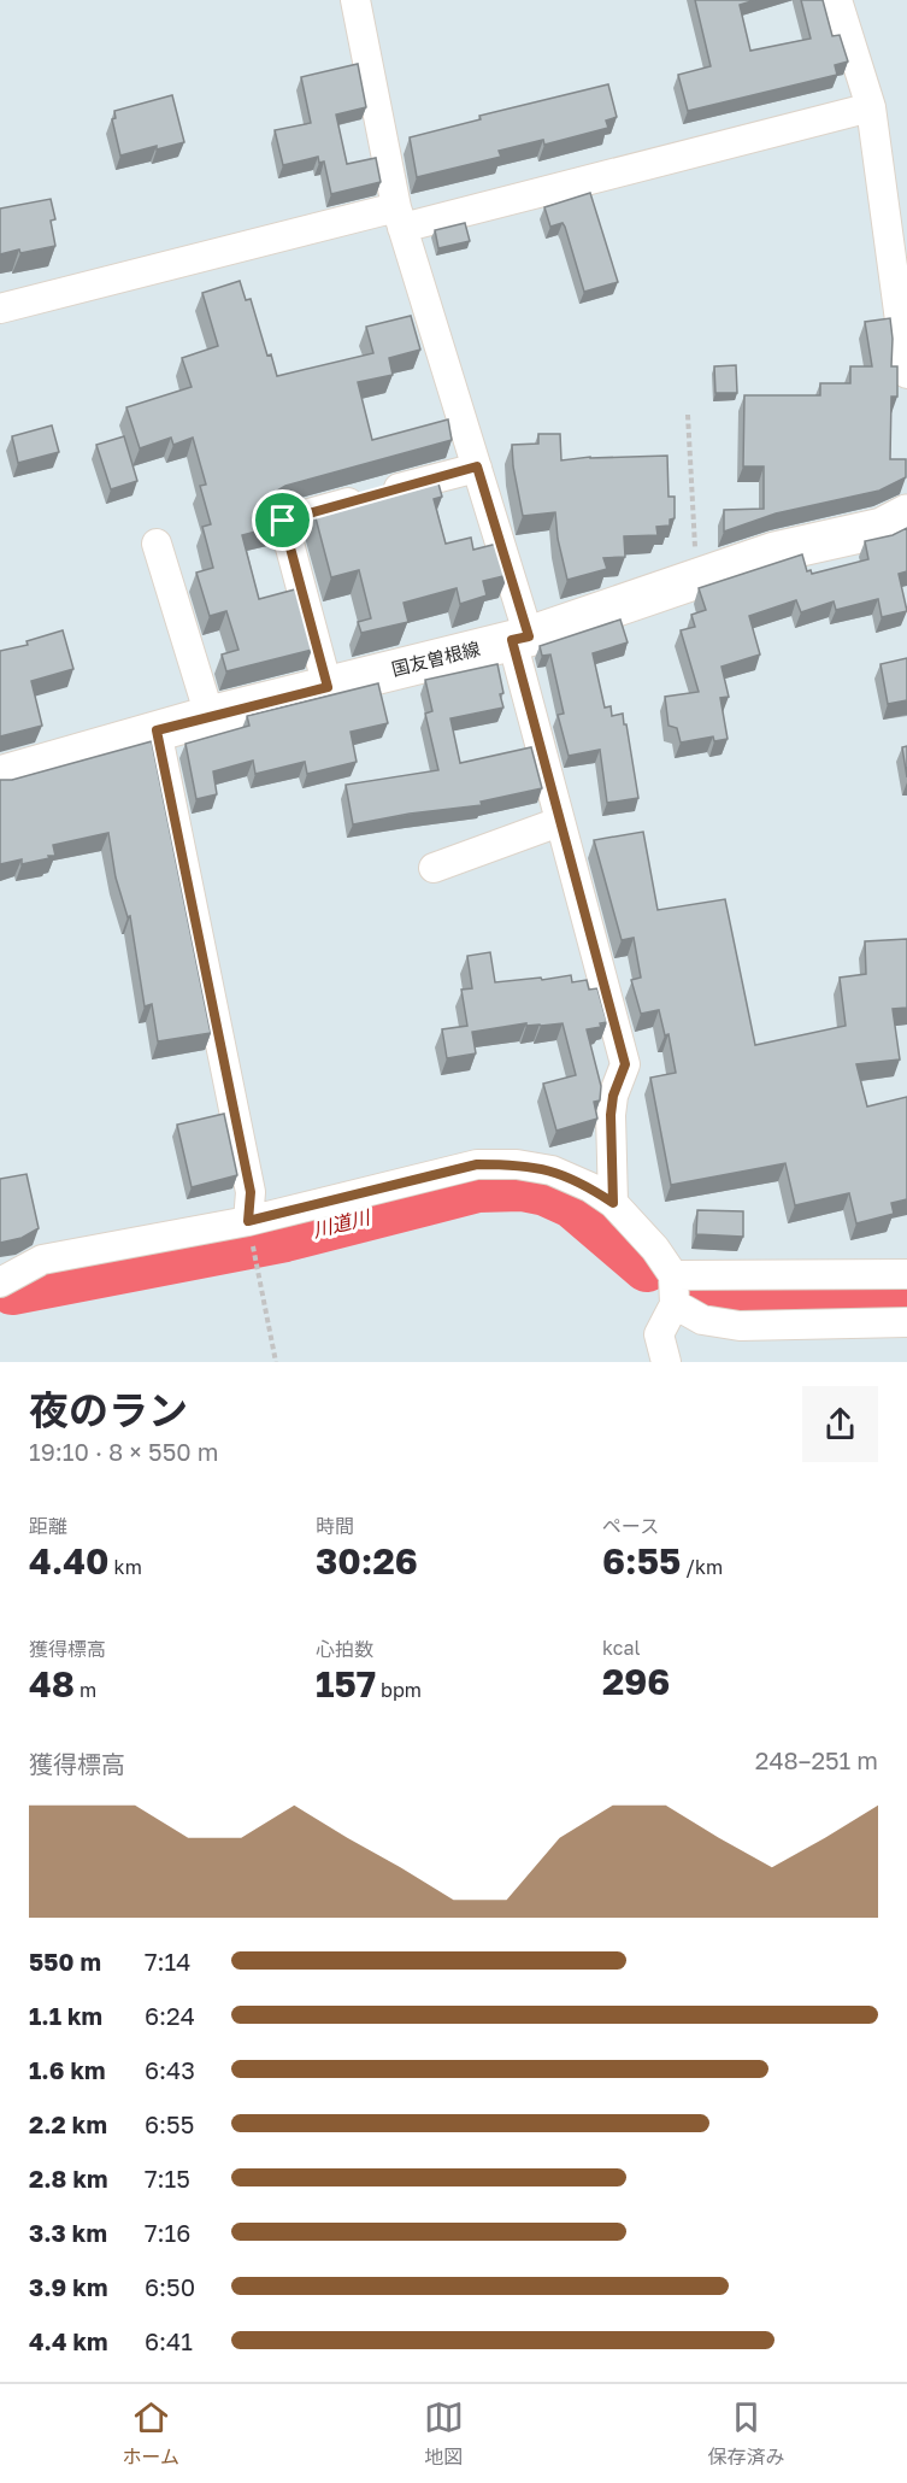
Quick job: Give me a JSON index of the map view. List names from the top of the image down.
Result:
{
  "streets": {
    "main road": ["国友曽根線"]
  },
  "water": ["川道川"],
  "page": {
    "heading": ["夜のラン", "19:10 · 8 × 550 m"],
    "stats": [
      ["距離", "4.40 km"],
      ["時間", "30:26"],
      ["ペース", "6:55 /km"],
      ["獲得標高", "48 m"],
      ["心拍数", "157 bpm"],
      ["kcal", "296"]
    ],
    "chart": ["獲得標高", "248–251 m"],
    "list": [
      {
        "name": "550 m",
        "note": "7:14"
      },
      {
        "name": "1.1 km",
        "note": "6:24"
      },
      {
        "name": "1.6 km",
        "note": "6:43"
      },
      {
        "name": "2.2 km",
        "note": "6:55"
      },
      {
        "name": "2.8 km",
        "note": "7:15"
      },
      {
        "name": "3.3 km",
        "note": "7:16"
      },
      {
        "name": "3.9 km",
        "note": "6:50"
      },
      {
        "name": "4.4 km",
        "note": "6:41"
      }
    ],
    "tabs": ["ホーム", "地図", "保存済み"]
  }
}
